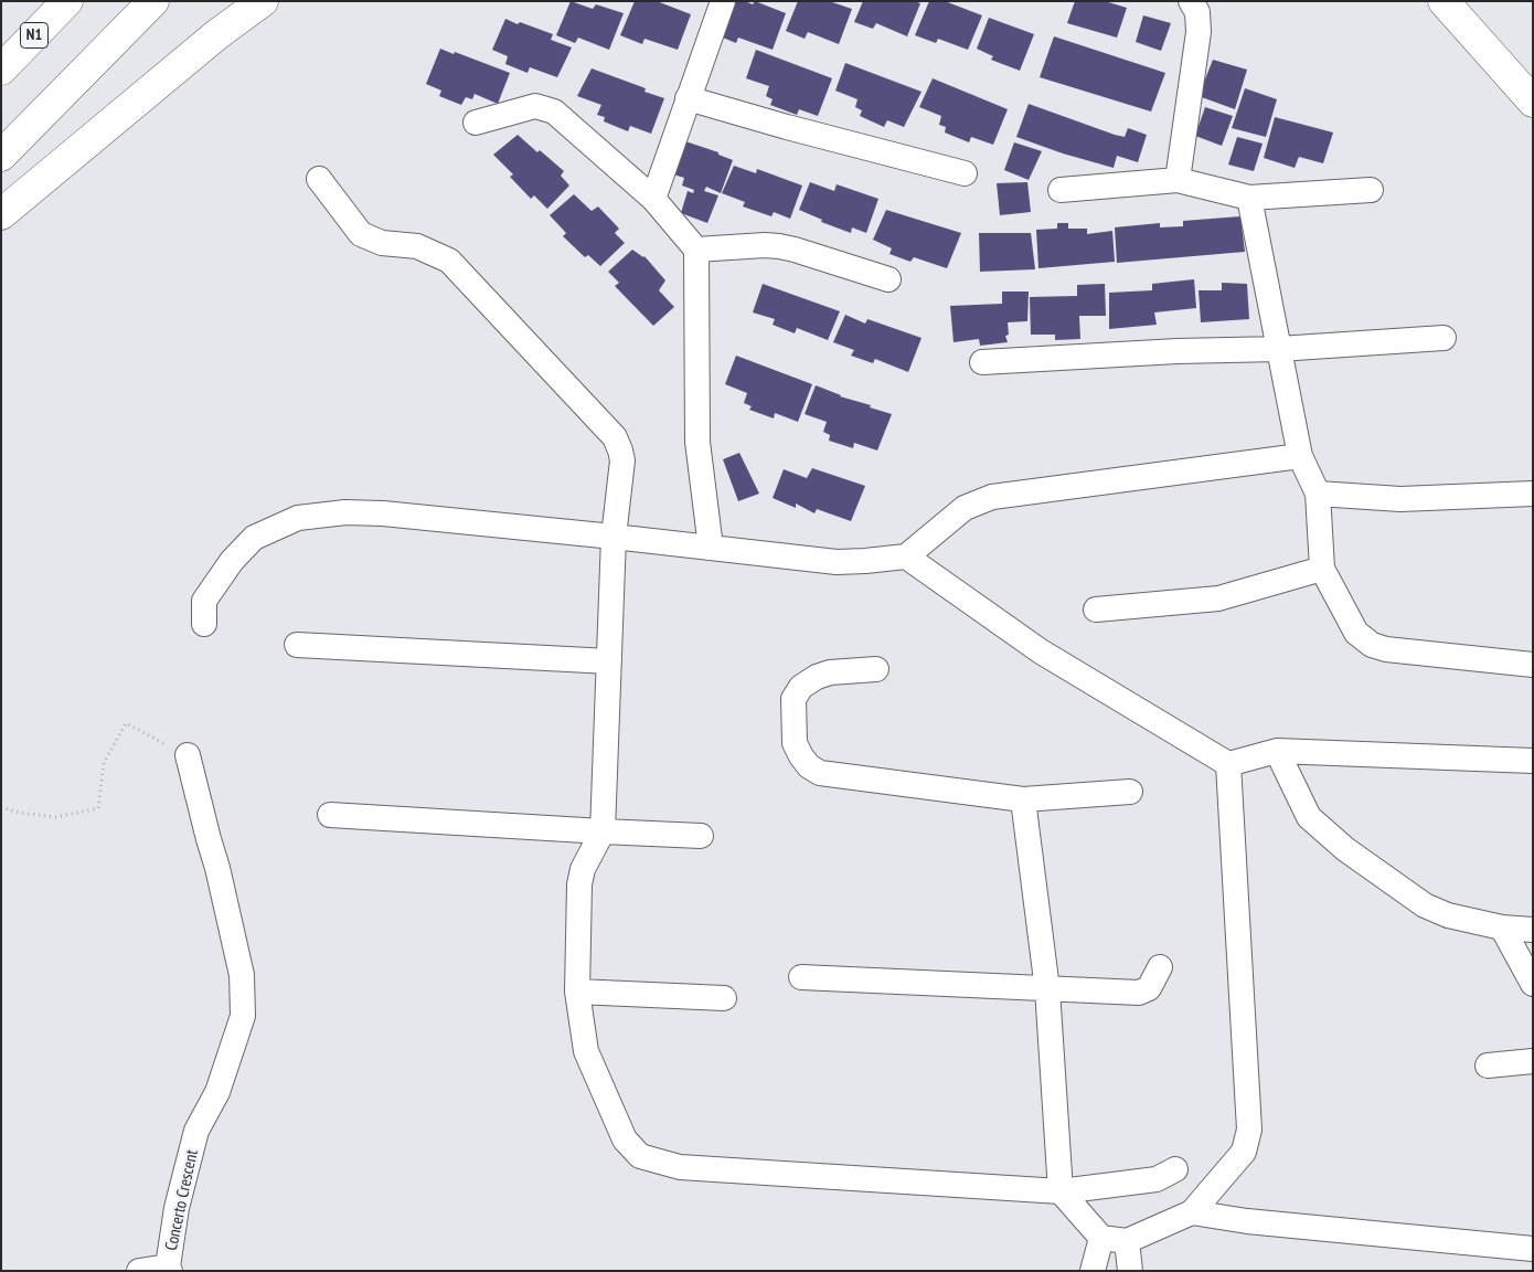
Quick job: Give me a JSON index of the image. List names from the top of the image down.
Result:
{
  "streets": {
    "highway": ["N1"],
    "street": ["Concerto Crescent"]
  }
}
